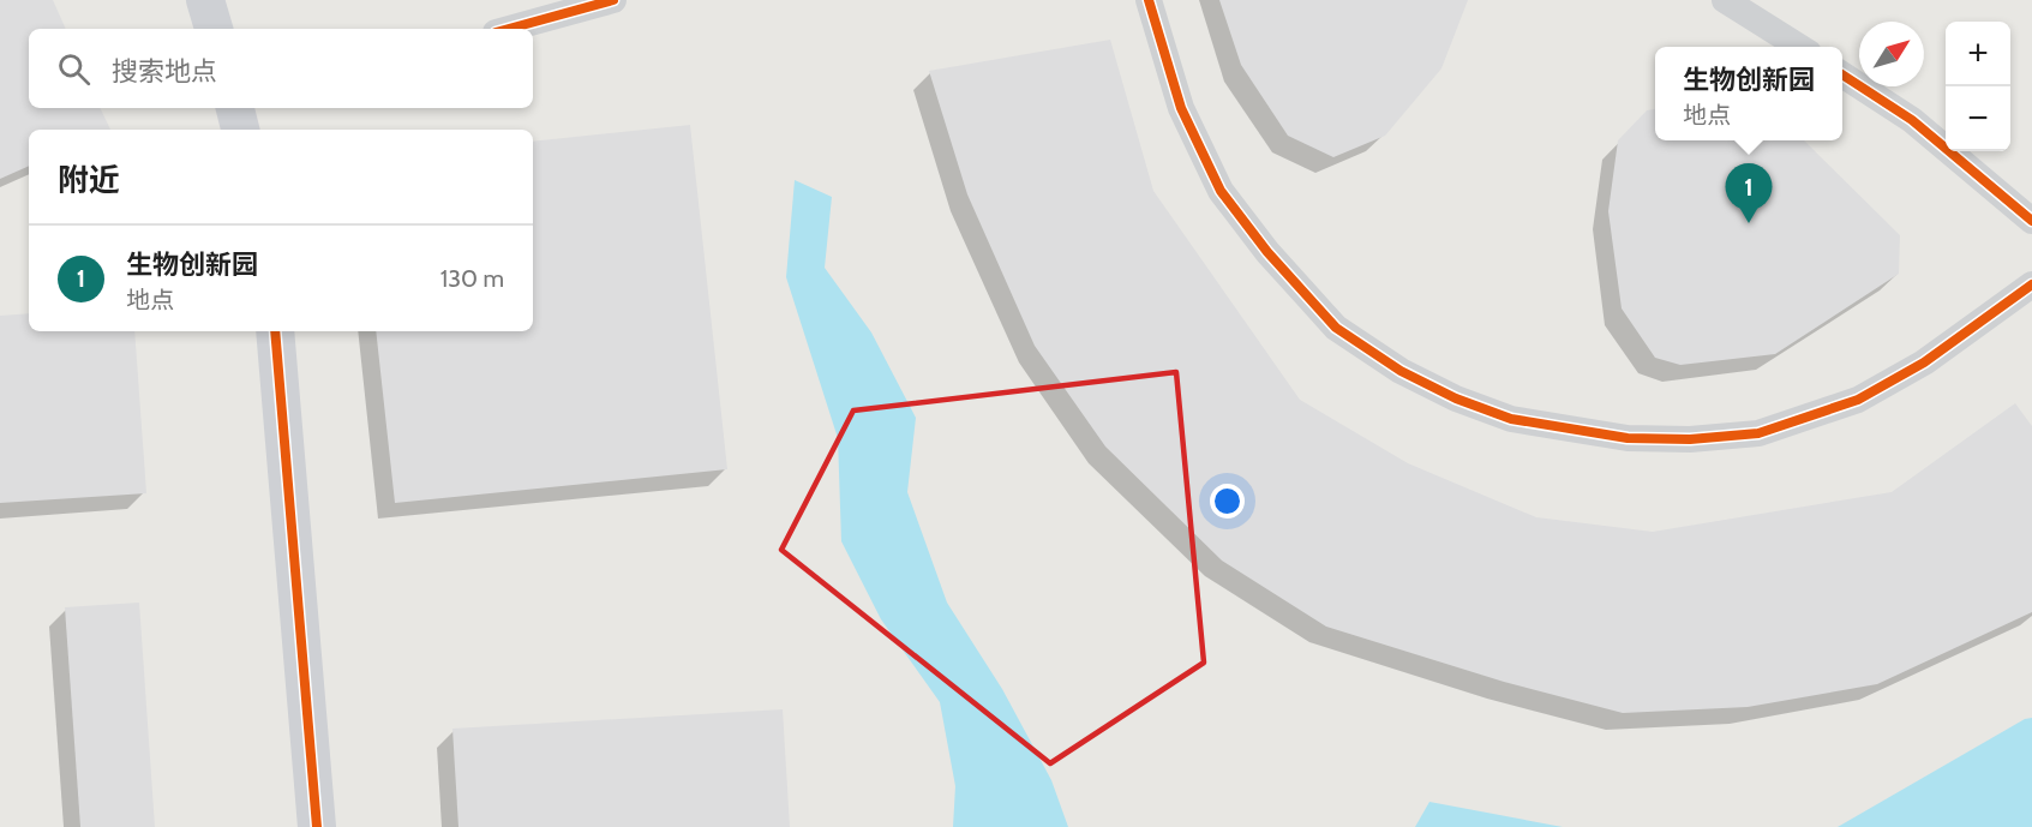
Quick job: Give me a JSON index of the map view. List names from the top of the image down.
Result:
{
  "north": "top right",
  "page": {
    "map_buttons": ["+", "−"],
    "search": "搜索地点",
    "popup": ["生物创新园", "地点"],
    "heading": "附近",
    "pins": "1",
    "list": [
      {
        "mark": "1",
        "name": "生物创新园",
        "note": "地点",
        "value": "130 m"
      }
    ]
  }
}
